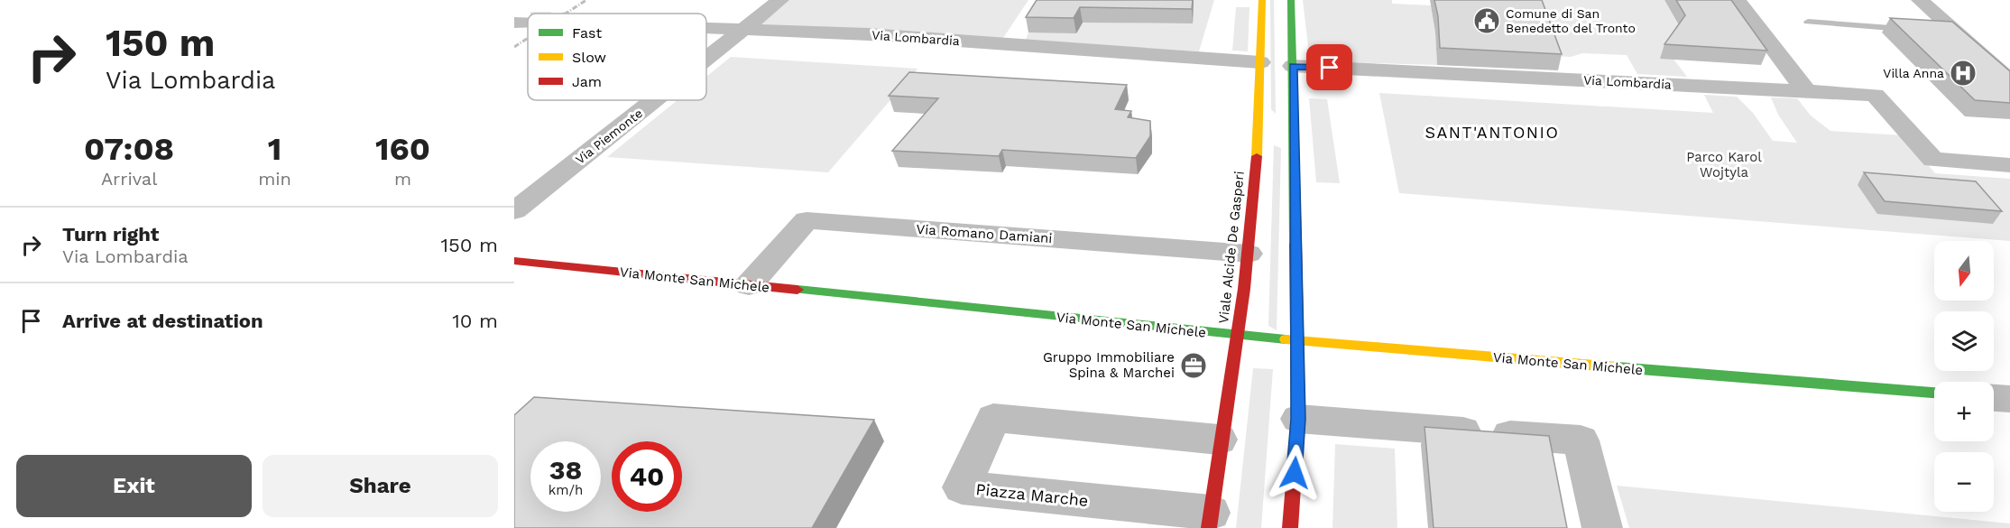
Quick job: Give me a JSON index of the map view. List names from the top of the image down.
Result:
{
  "streets": {
    "street": [
      "Via Lombardia",
      "Via Piemonte",
      "Via Romano Damiani",
      "Viale Alcide De Gasperi",
      "Via Monte San Michele",
      "Piazza Marche"
    ]
  },
  "crossings": [
    ["Via Lombardia", "Via Piemonte"],
    ["Via Lombardia", "Viale Alcide De Gasperi"],
    ["Via Romano Damiani", "Viale Alcide De Gasperi"],
    ["Via Romano Damiani", "Via Monte San Michele"],
    ["Viale Alcide De Gasperi", "Via Monte San Michele"],
    ["Viale Alcide De Gasperi", "Piazza Marche"]
  ],
  "districts": ["SANT'ANTONIO"],
  "parks": ["Parco Karol Wojtyla"],
  "places": {
    "public building": ["Comune di San Benedetto del Tronto"],
    "hospital": ["Villa Anna"],
    "office": ["Gruppo Immobiliare Spina & Marchei"]
  },
  "legend": ["Fast", "Slow", "Jam"],
  "north": "bottom",
  "page": {
    "turn": ["150 m", "Via Lombardia"],
    "eta": [
      "07:08",
      "Arrival",
      "1",
      "min",
      "160",
      "m"
    ],
    "list": [
      {
        "name": "Turn right",
        "note": "Via Lombardia",
        "value": "150 m"
      },
      {
        "name": "Arrive at destination",
        "value": "10 m"
      }
    ],
    "map_buttons": ["+", "−"],
    "speed": "38 km/h",
    "limit": "40",
    "buttons": ["Exit", "Share"]
  }
}
